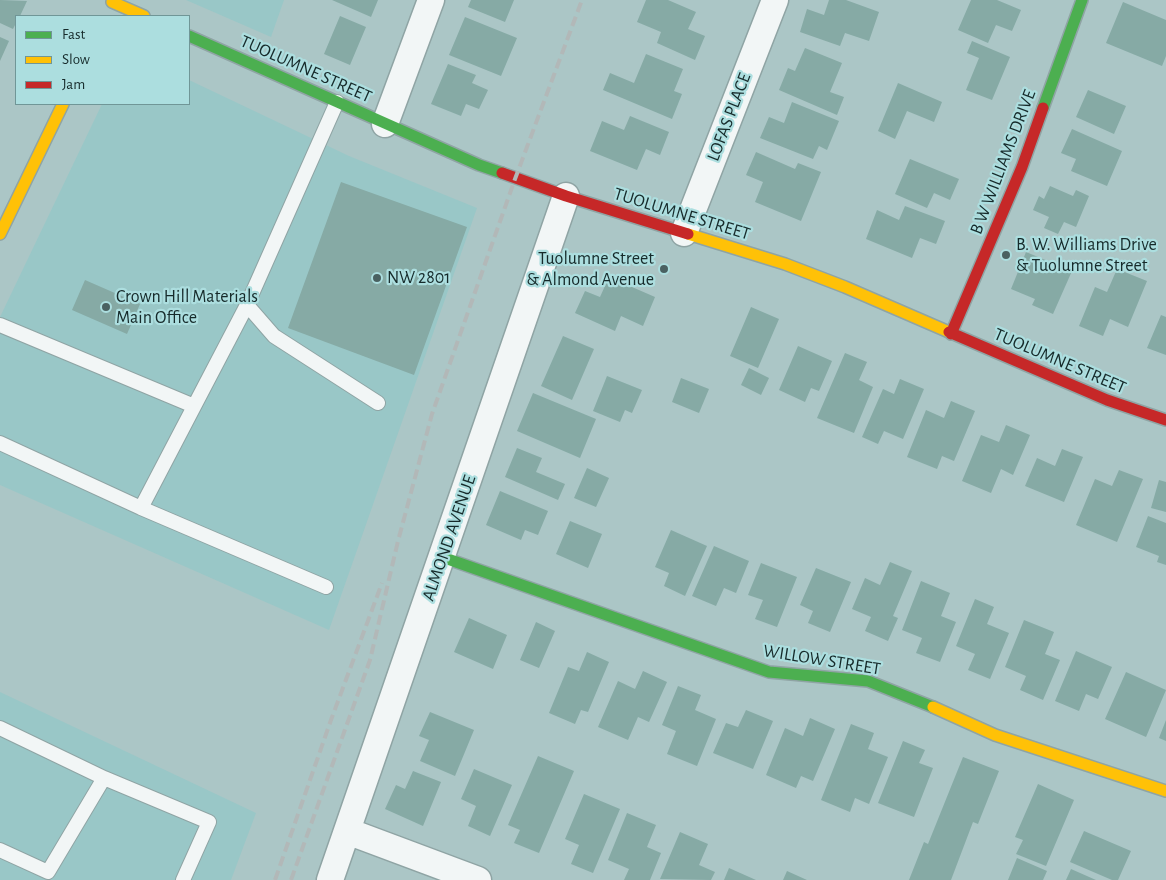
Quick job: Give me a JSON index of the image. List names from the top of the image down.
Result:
{
  "streets": {
    "main road": ["TUOLUMNE STREET", "B W WILLIAMS DRIVE", "WILLOW STREET"],
    "street": ["LOFAS PLACE", "ALMOND AVENUE"]
  },
  "crossings": [
    ["TUOLUMNE STREET", "LOFAS PLACE"],
    ["TUOLUMNE STREET", "B W WILLIAMS DRIVE"],
    ["TUOLUMNE STREET", "ALMOND AVENUE"],
    ["ALMOND AVENUE", "WILLOW STREET"]
  ],
  "places": [
    "B. W. Williams Drive & Tuolumne Street",
    "Tuolumne Street & Almond Avenue",
    "NW 2801",
    "Crown Hill Materials Main Office"
  ],
  "legend": ["Fast", "Slow", "Jam"]
}
